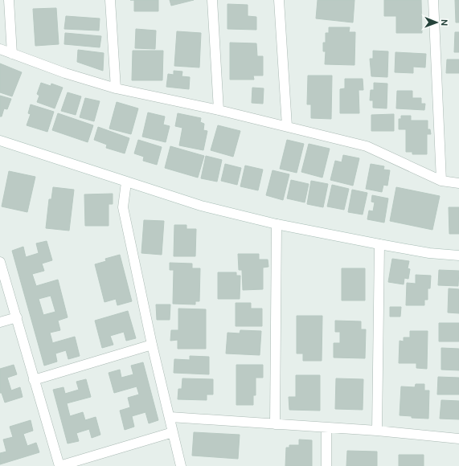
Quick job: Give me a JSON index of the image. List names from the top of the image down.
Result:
{
  "north": "right"
}
